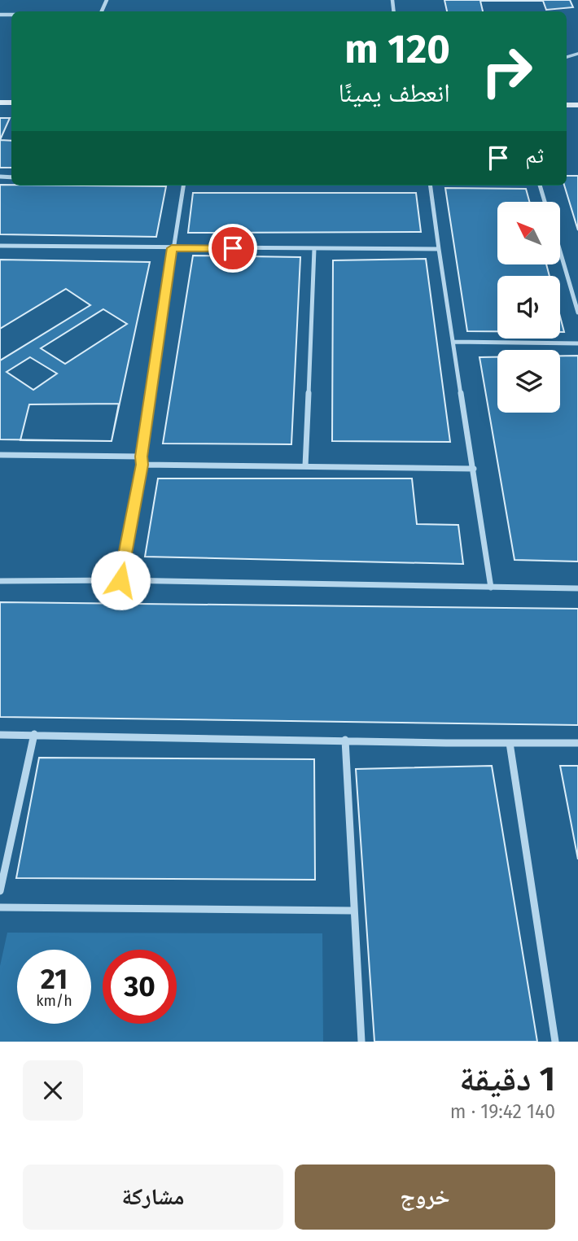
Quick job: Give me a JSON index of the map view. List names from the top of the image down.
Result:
{
  "north": "top left",
  "page": {
    "turn": ["120 m", "انعطف يمينًا"],
    "then": "ثم",
    "speed": "21 km/h",
    "limit": "30",
    "heading": ["1 دقيقة", "140 m · 19:42"],
    "buttons": ["خروج", "مشاركة"]
  }
}
